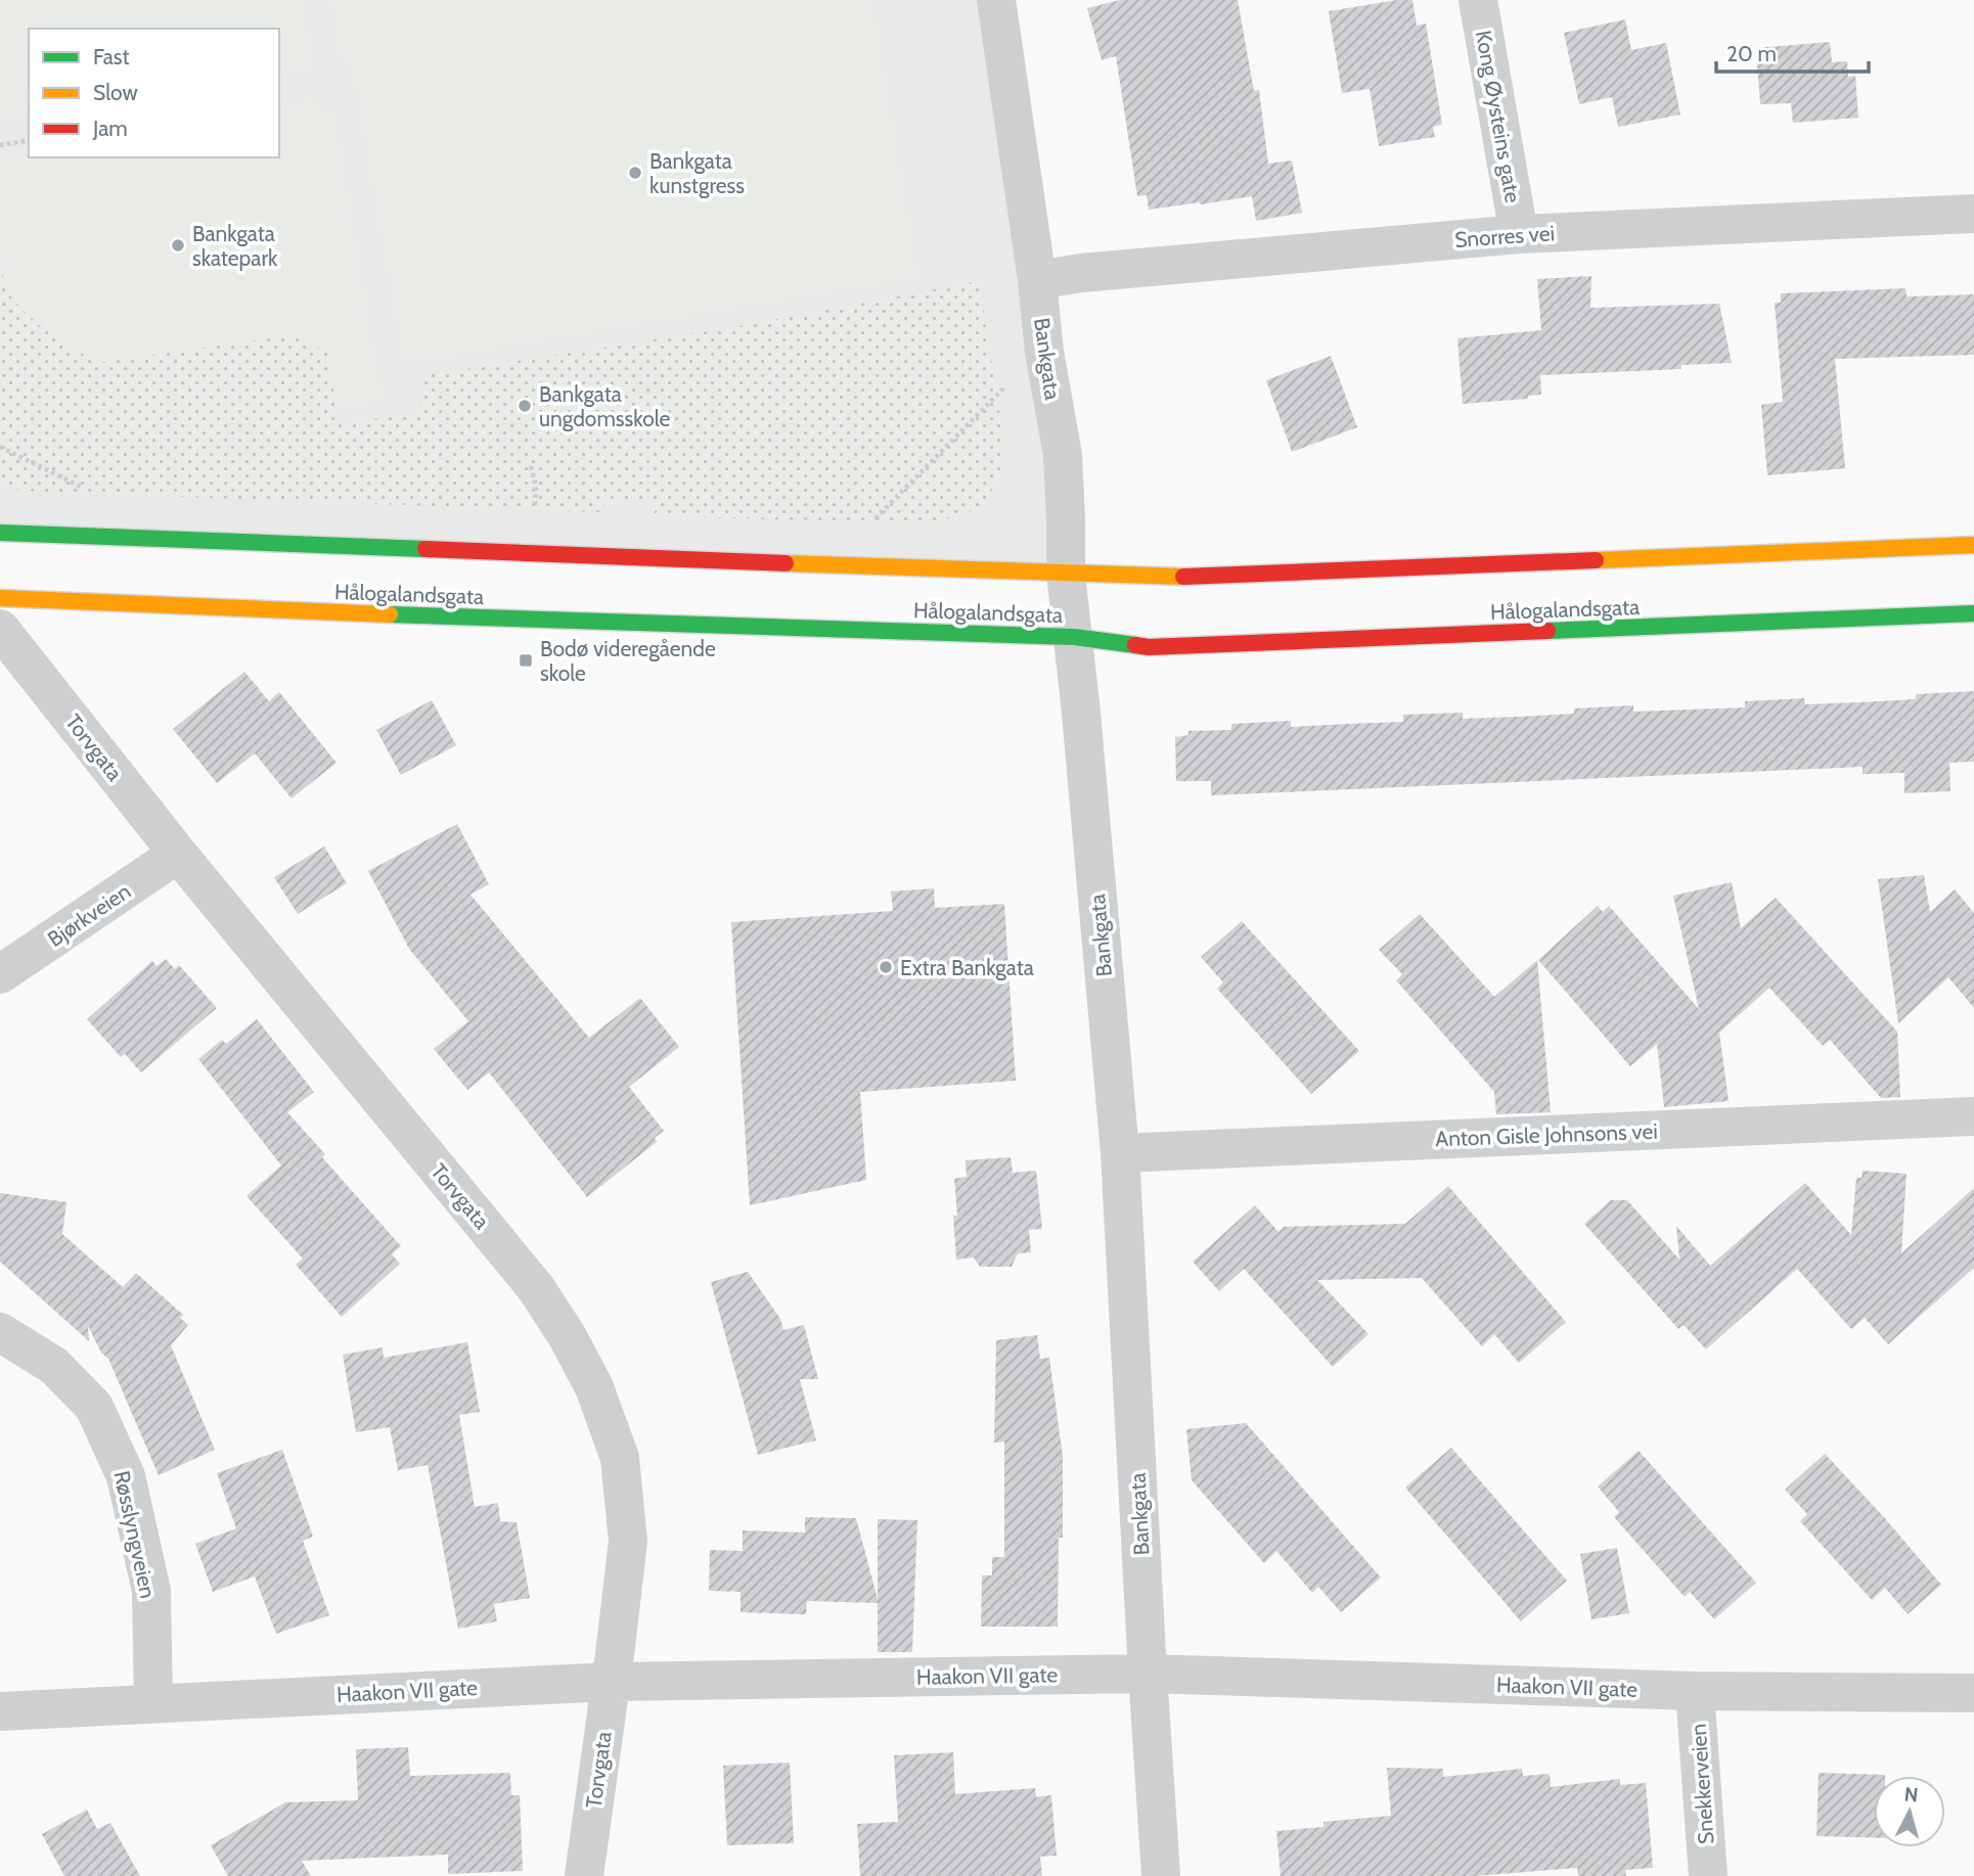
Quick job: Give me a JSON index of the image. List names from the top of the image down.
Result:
{
  "streets": {
    "street": [
      "Kong Øysteins gate",
      "Snorres vei",
      "Bankgata",
      "Hålogalandsgata",
      "Torvgata",
      "Bjørkveien",
      "Anton Gisle Johnsons vei",
      "Røsslyngveien",
      "Haakon VII gate",
      "Snekkerveien"
    ]
  },
  "crossings": [
    ["Kong Øysteins gate", "Snorres vei"],
    ["Snorres vei", "Bankgata"],
    ["Bankgata", "Hålogalandsgata"],
    ["Bankgata", "Anton Gisle Johnsons vei"],
    ["Bankgata", "Haakon VII gate"],
    ["Torvgata", "Bjørkveien"],
    ["Torvgata", "Haakon VII gate"],
    ["Røsslyngveien", "Haakon VII gate"],
    ["Haakon VII gate", "Snekkerveien"]
  ],
  "places": {
    "other": [
      "Bankgata kunstgress",
      "Bankgata skatepark",
      "Bankgata ungdomsskole",
      "Extra Bankgata"
    ],
    "transit": ["Bodø videregående skole"]
  },
  "legend": ["Fast", "Slow", "Jam"],
  "scale_bar": "20 m",
  "north": "top"
}
